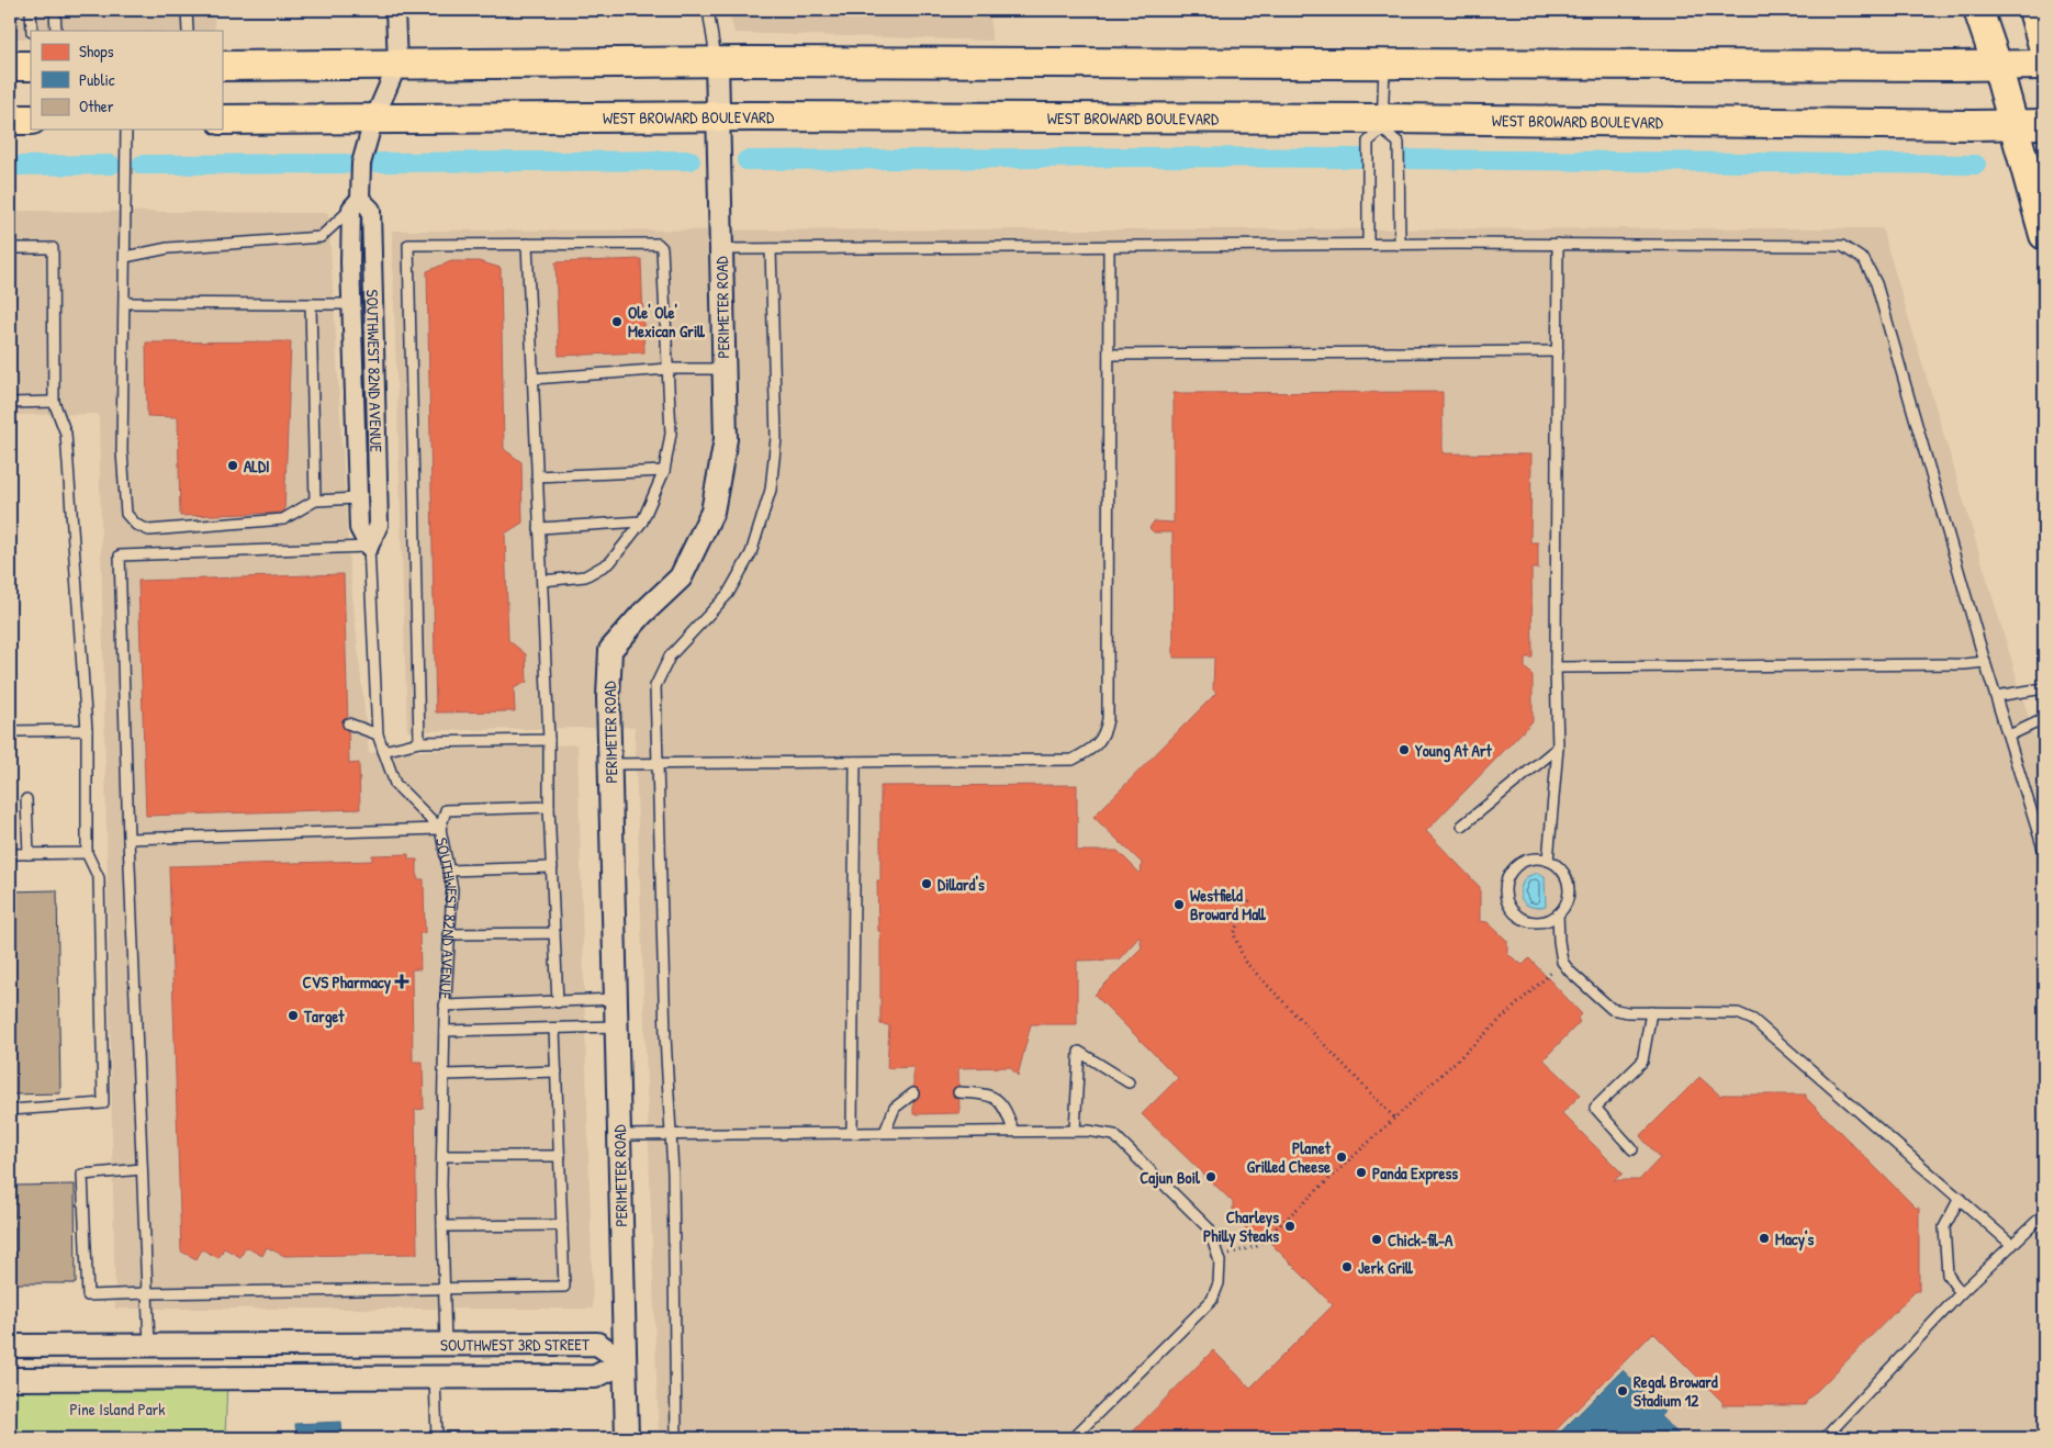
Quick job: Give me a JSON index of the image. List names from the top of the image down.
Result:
{
  "streets": {
    "main road": ["WEST BROWARD BOULEVARD"],
    "street": ["PERIMETER ROAD", "SOUTHWEST 82ND AVENUE", "SOUTHWEST 3RD STREET"]
  },
  "crossings": [
    ["WEST BROWARD BOULEVARD", "PERIMETER ROAD"],
    ["WEST BROWARD BOULEVARD", "SOUTHWEST 82ND AVENUE"],
    ["PERIMETER ROAD", "SOUTHWEST 3RD STREET"],
    ["SOUTHWEST 82ND AVENUE", "SOUTHWEST 3RD STREET"]
  ],
  "parks": ["Pine Island Park"],
  "places": {
    "other": [
      "Ole' Ole' Mexican Grill",
      "ALDI",
      "Young At Art",
      "Dillard's",
      "Westfield Broward Mall",
      "Target",
      "Planet Grilled Cheese",
      "Panda Express",
      "Cajun Boil",
      "Charleys Philly Steaks",
      "Macy's",
      "Chick-fil-A",
      "Jerk Grill",
      "Regal Broward Stadium 12"
    ],
    "health": ["CVS Pharmacy"]
  },
  "legend": ["Shops", "Public", "Other"]
}
